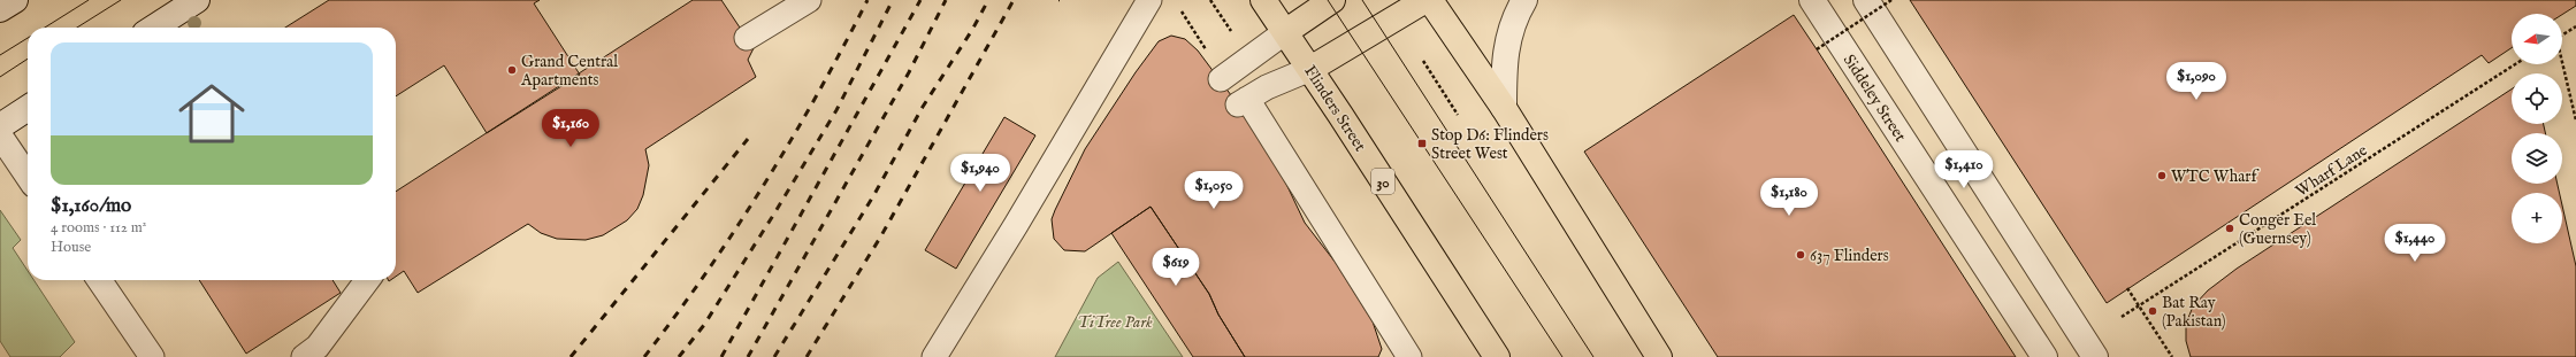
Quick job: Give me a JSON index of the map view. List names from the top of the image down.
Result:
{
  "streets": {
    "main road": ["Flinders Street", "30"],
    "street": ["Siddeley Street"],
    "path": ["Wharf Lane"]
  },
  "parks": ["TiTree Park"],
  "places": {
    "other": [
      "Grand Central Apartments",
      "WTC Wharf",
      "Conger Eel (Guernsey)",
      "637 Flinders",
      "Bat Ray (Pakistan)"
    ],
    "transit": ["Stop D6: Flinders Street West"]
  },
  "north": "left",
  "page": {
    "map_buttons": "+",
    "list": [
      {
        "name": "$1,160/mo",
        "note": "4 rooms · 112 m² · House"
      }
    ],
    "price": [
      "$1,090",
      "$1,160",
      "$1,410",
      "$1,940",
      "$1,050",
      "$1,180",
      "$1,440",
      "$619"
    ]
  }
}
